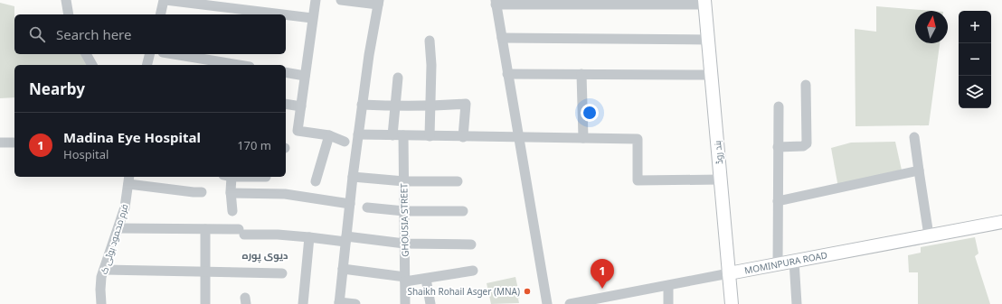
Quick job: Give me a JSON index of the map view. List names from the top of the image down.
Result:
{
  "streets": {
    "main road": ["بند روڈ", "MOMINPURA ROAD"],
    "street": ["GHOUSIA STREET", "فرم محمود بوٹی ک"]
  },
  "crossings": [
    ["بند روڈ", "MOMINPURA ROAD"]
  ],
  "districts": ["دیوی پورہ"],
  "places": ["Shaikh Rohail Asger (MNA)"],
  "north": "top",
  "page": {
    "map_buttons": ["+", "−"],
    "search": "Search here",
    "heading": "Nearby",
    "list": [
      {
        "mark": "1",
        "name": "Madina Eye Hospital",
        "note": "Hospital",
        "value": "170 m"
      }
    ],
    "pins": "1"
  }
}
